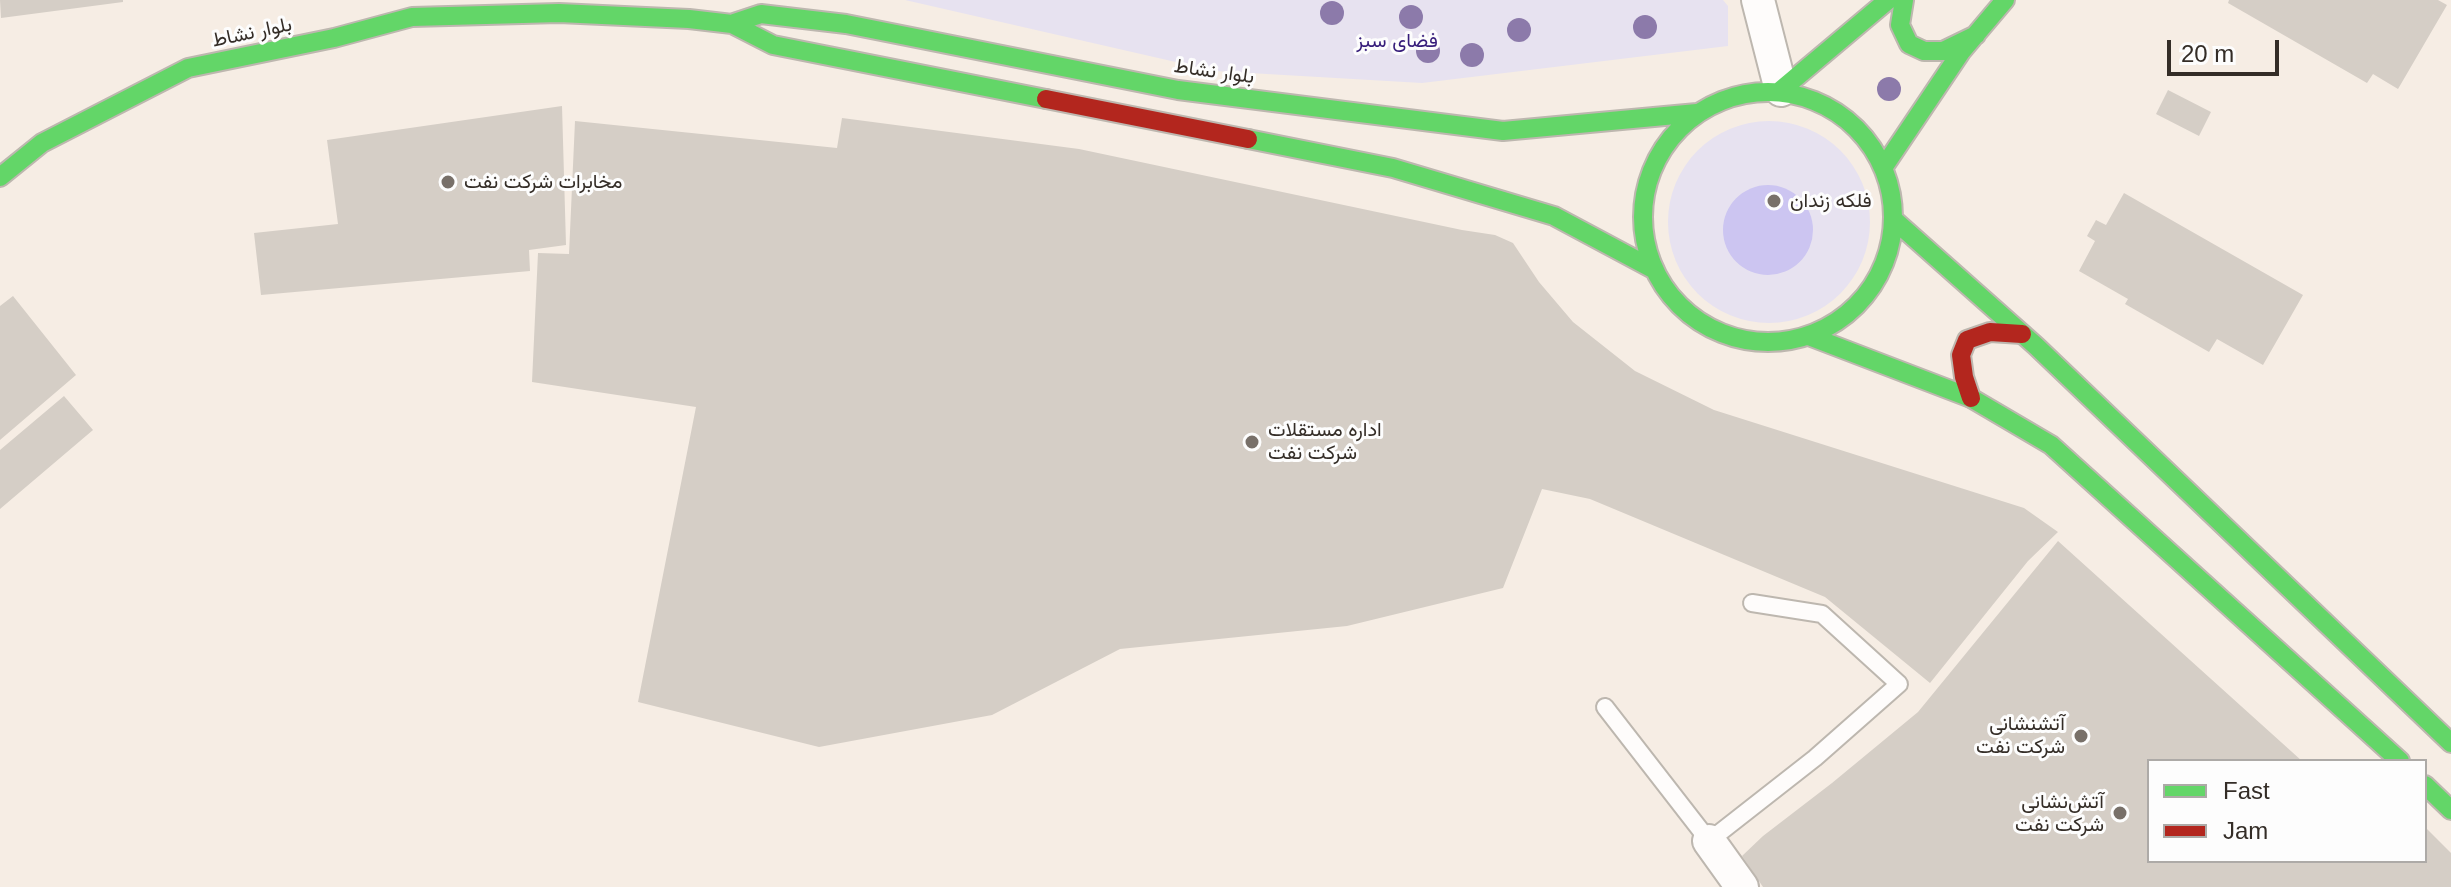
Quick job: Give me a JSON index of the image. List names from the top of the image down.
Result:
{
  "streets": {
    "main road": ["بلوار نشاط"]
  },
  "parks": ["فضای سبز"],
  "places": [
    "مخابرات شرکت نفت",
    "فلکه زندان",
    "اداره مستقلات شرکت نفت",
    "آتشنشانی شرکت نفت",
    "آتش‌نشانی شرکت نفت"
  ],
  "legend": ["Fast", "Jam"],
  "scale_bar": "20 m"
}
